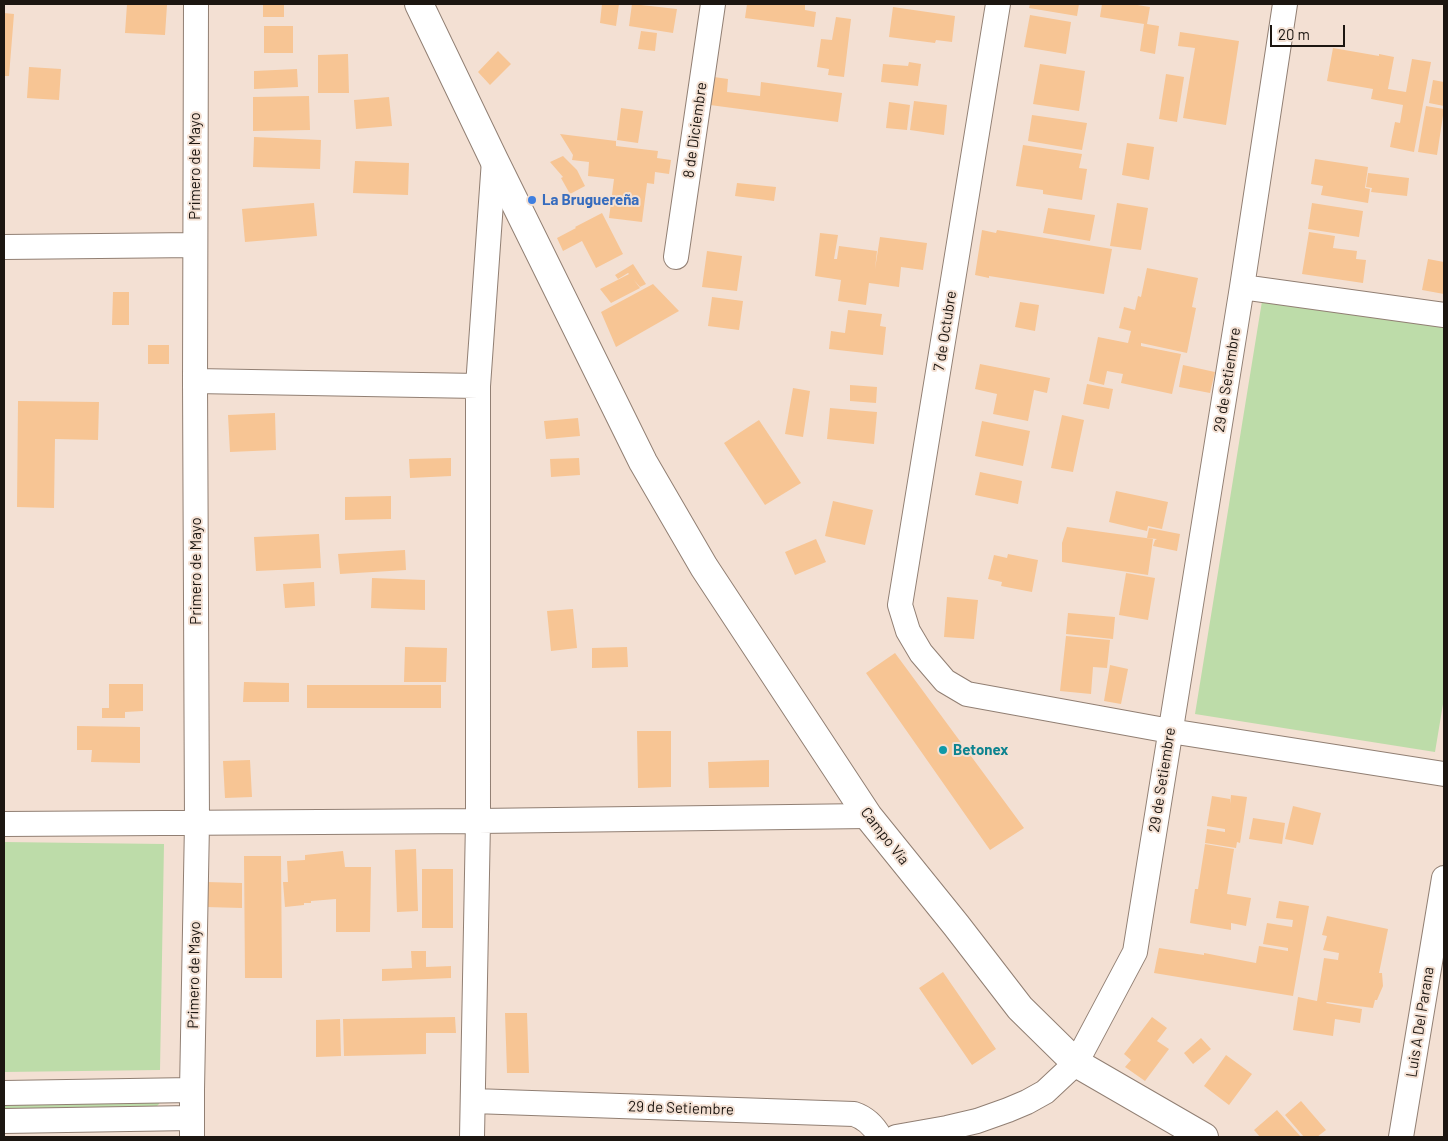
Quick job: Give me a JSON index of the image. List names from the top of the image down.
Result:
{
  "streets": {
    "street": [
      "8 de Diciembre",
      "Primero de Mayo",
      "7 de Octubre",
      "29 de Setiembre",
      "Campo Vía",
      "Luis A Del Parana"
    ]
  },
  "crossings": [
    ["7 de Octubre", "29 de Setiembre"],
    ["29 de Setiembre", "Campo Vía"]
  ],
  "places": ["La Bruguereña", "Betonex"],
  "scale_bar": "20 m"
}
